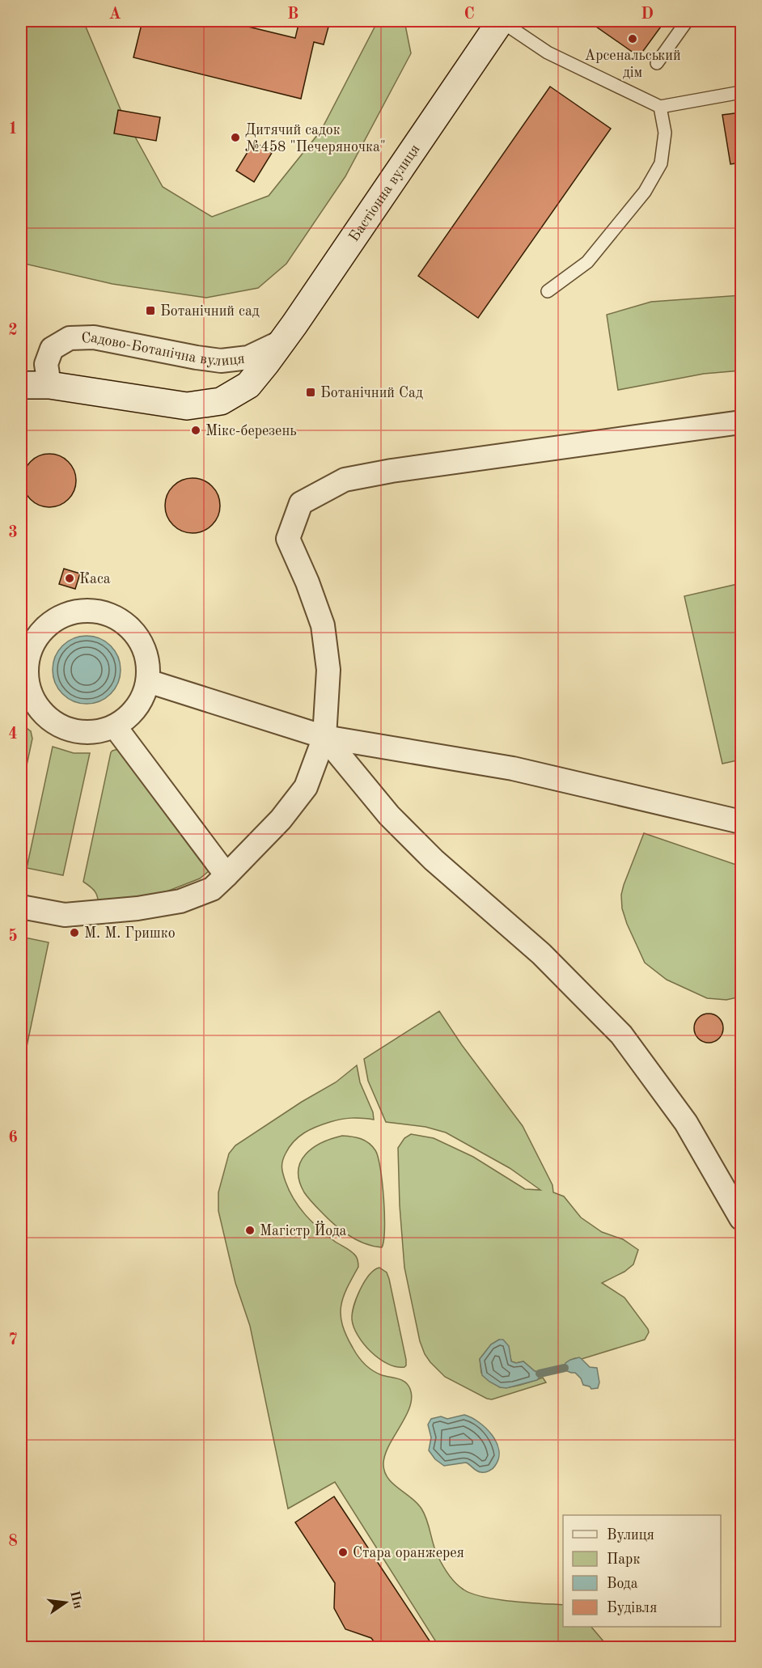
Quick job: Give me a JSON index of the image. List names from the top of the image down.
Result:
{
  "streets": {
    "street": ["Бастіонна вулиця", "Садово-Ботанічна вулиця"]
  },
  "crossings": [
    ["Бастіонна вулиця", "Садово-Ботанічна вулиця"]
  ],
  "places": {
    "other": [
      "Арсенальський дім",
      "Дитячий садок №458 \"Печеряночка\"",
      "Мікс-березень",
      "Каса",
      "М. М. Гришко",
      "Магістр Йода",
      "Стара оранжерея"
    ],
    "transit": ["Ботанічний сад", "Ботанічний Сад"]
  },
  "legend": [
    "Вулиця",
    "Парк",
    "Вода",
    "Будівля"
  ],
  "north": "right",
  "grid": {
    "columns": [
      "A",
      "B",
      "C",
      "D"
    ],
    "rows": [
      "1",
      "2",
      "3",
      "4",
      "5",
      "6",
      "7",
      "8"
    ]
  }
}
